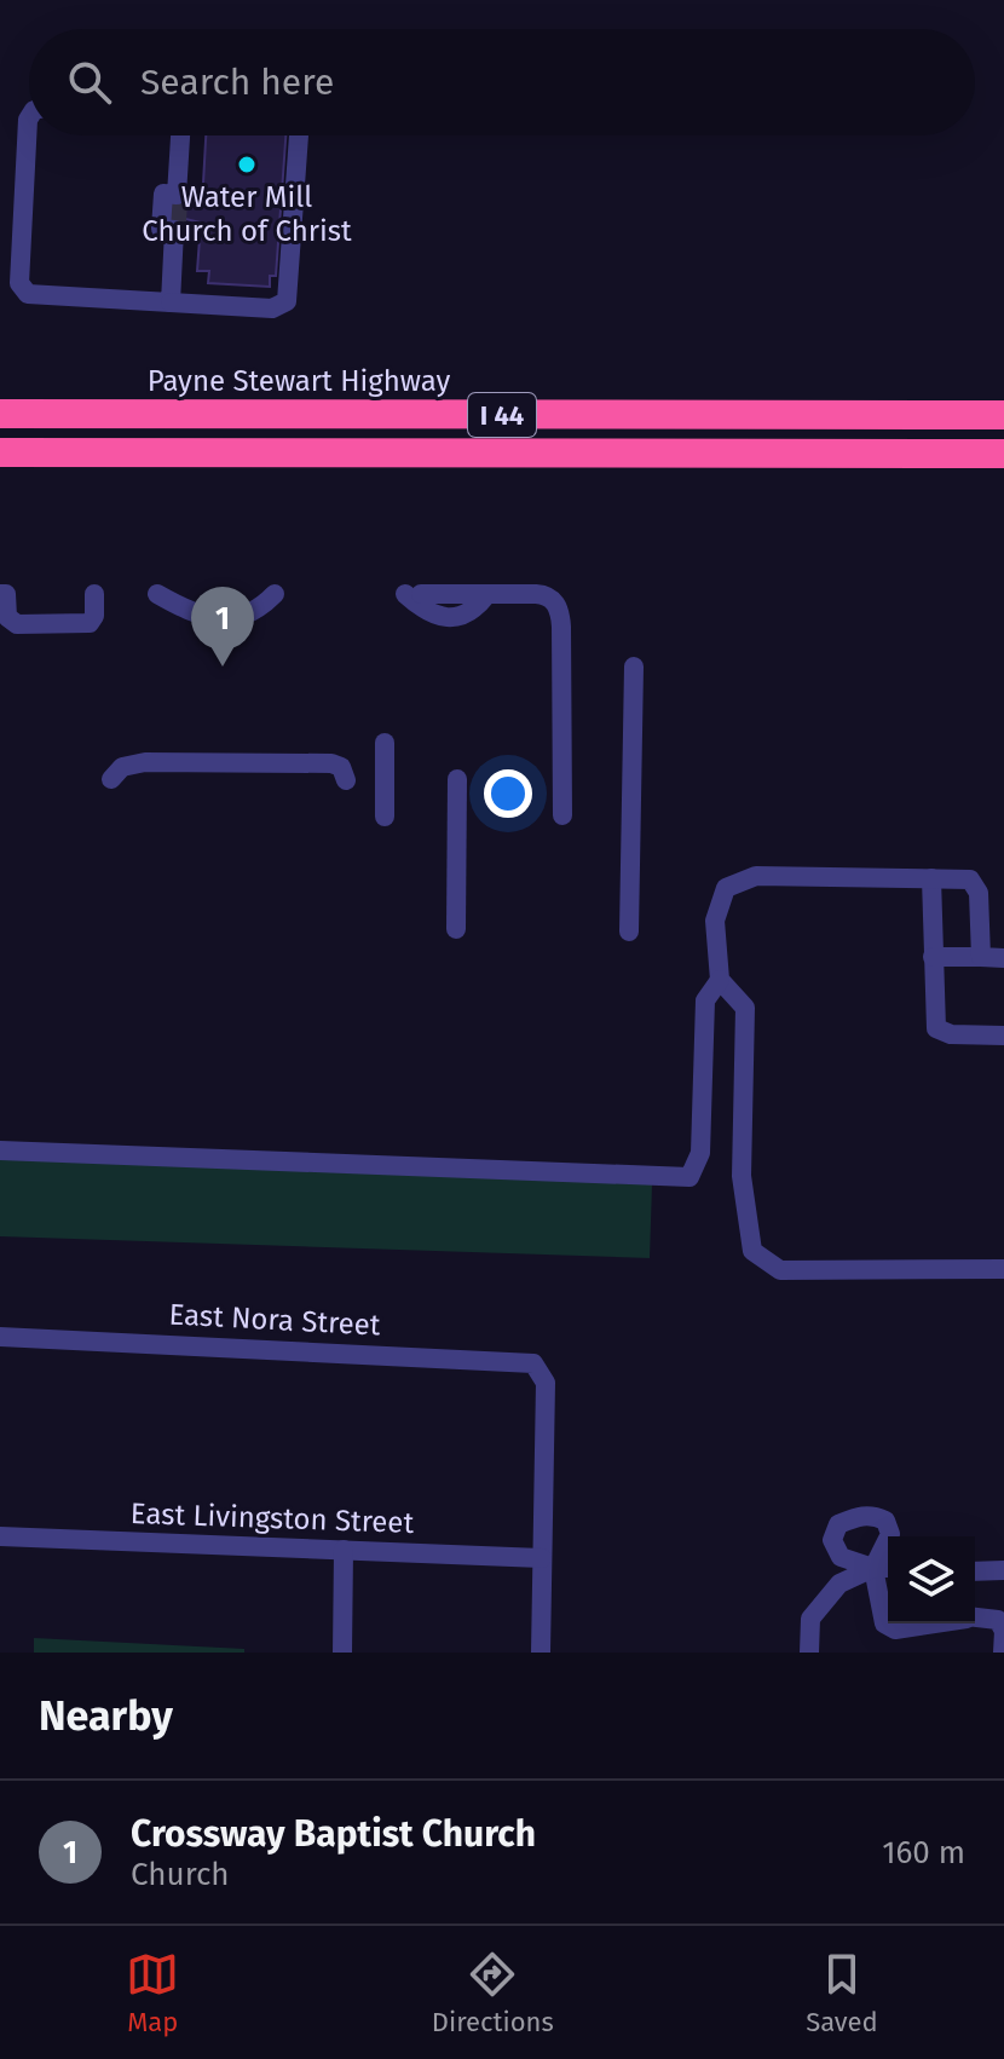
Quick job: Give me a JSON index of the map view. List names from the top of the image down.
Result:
{
  "streets": {
    "highway": ["Payne Stewart Highway", "I 44"],
    "street": ["East Nora Street", "East Livingston Street"]
  },
  "crossings": [
    ["East Nora Street", "East Livingston Street"]
  ],
  "places": ["Water Mill Church of Christ"],
  "page": {
    "search": "Search here",
    "pins": "1",
    "heading": "Nearby",
    "list": [
      {
        "mark": "1",
        "name": "Crossway Baptist Church",
        "note": "Church",
        "value": "160 m"
      }
    ],
    "nav": ["Map", "Directions", "Saved"]
  }
}
